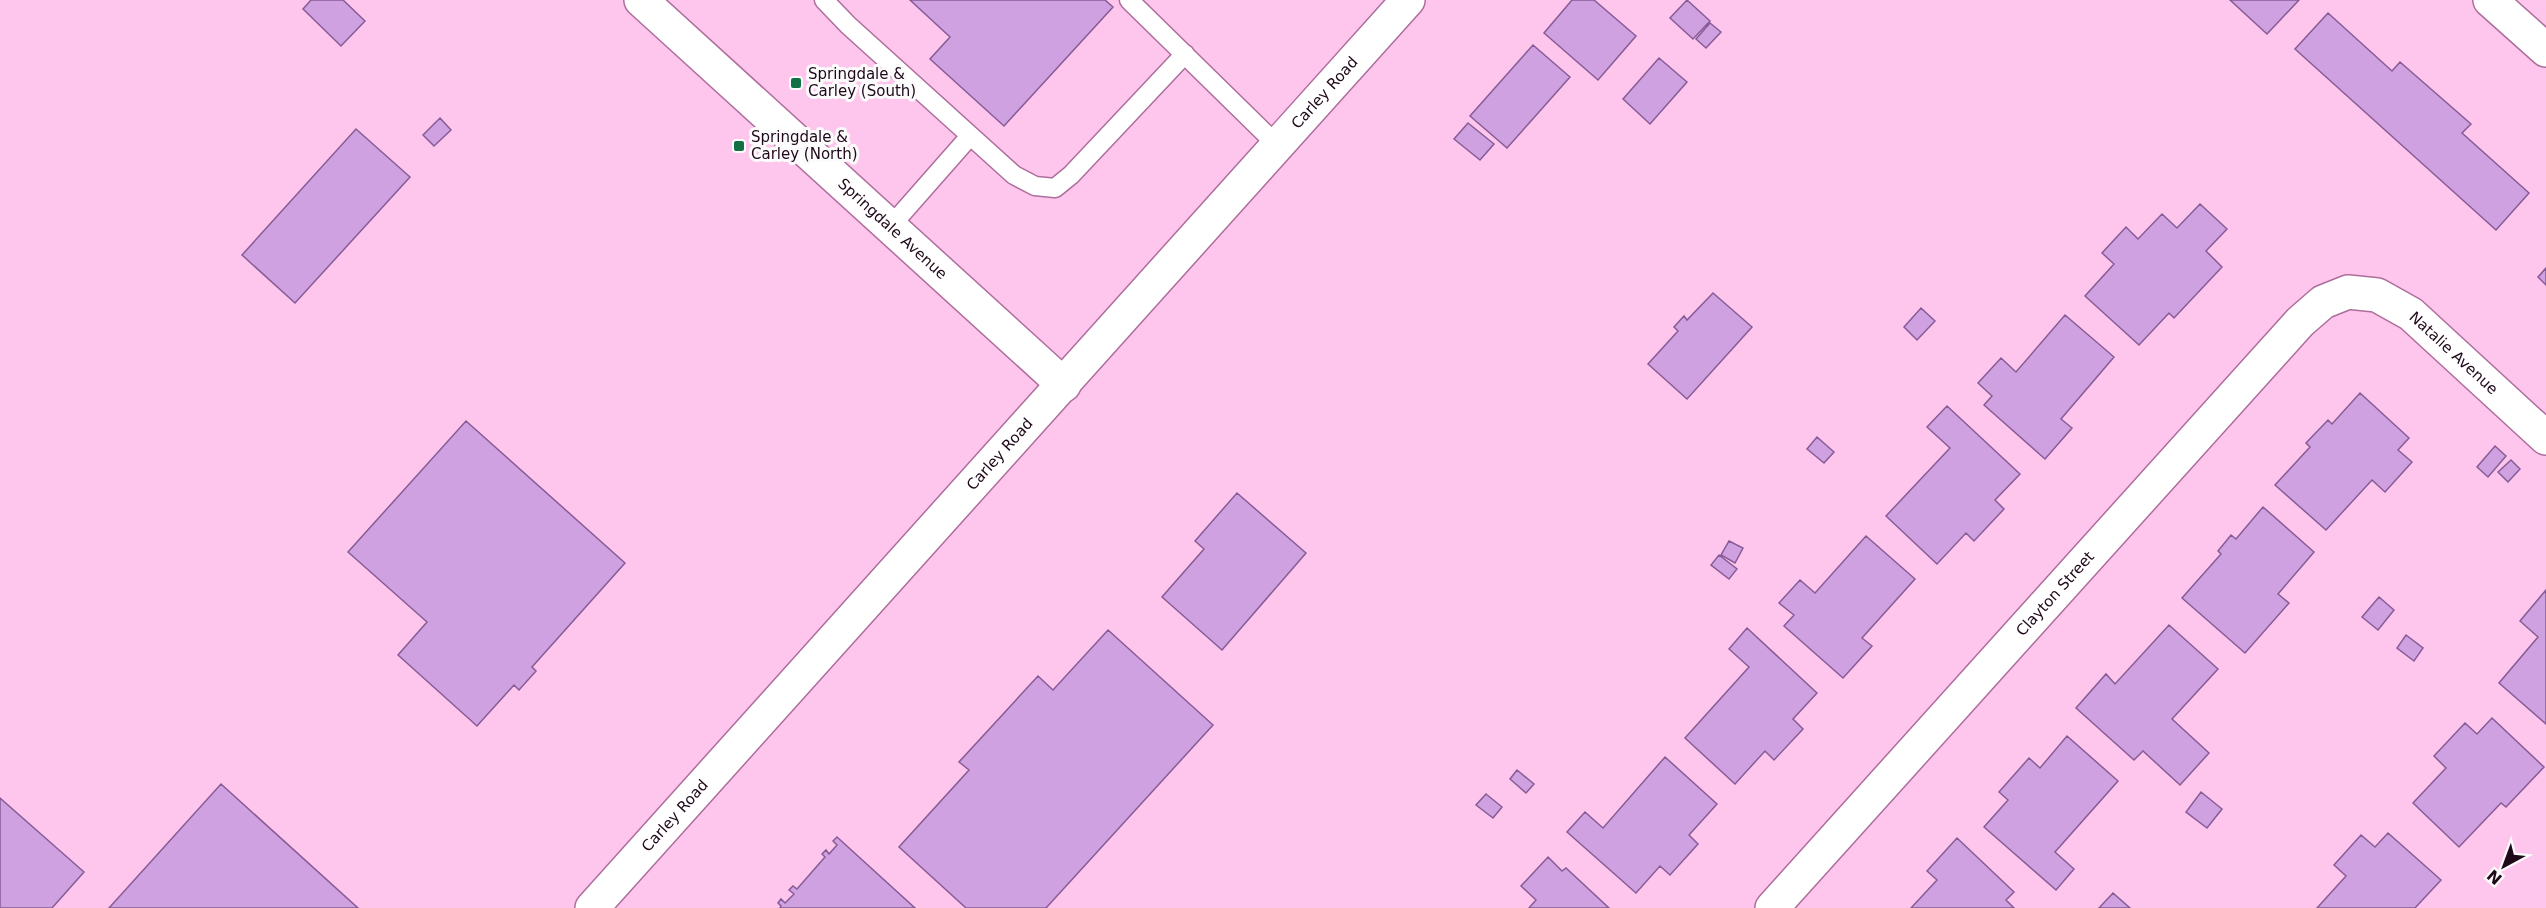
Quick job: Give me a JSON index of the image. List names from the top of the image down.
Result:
{
  "streets": {
    "street": [
      "Carley Road",
      "Springdale Avenue",
      "Natalie Avenue",
      "Clayton Street"
    ]
  },
  "crossings": [
    ["Carley Road", "Springdale Avenue"],
    ["Natalie Avenue", "Clayton Street"]
  ],
  "places": {
    "transit": ["Springdale & Carley (South)", "Springdale & Carley (North)"]
  },
  "north": "bottom left"
}
